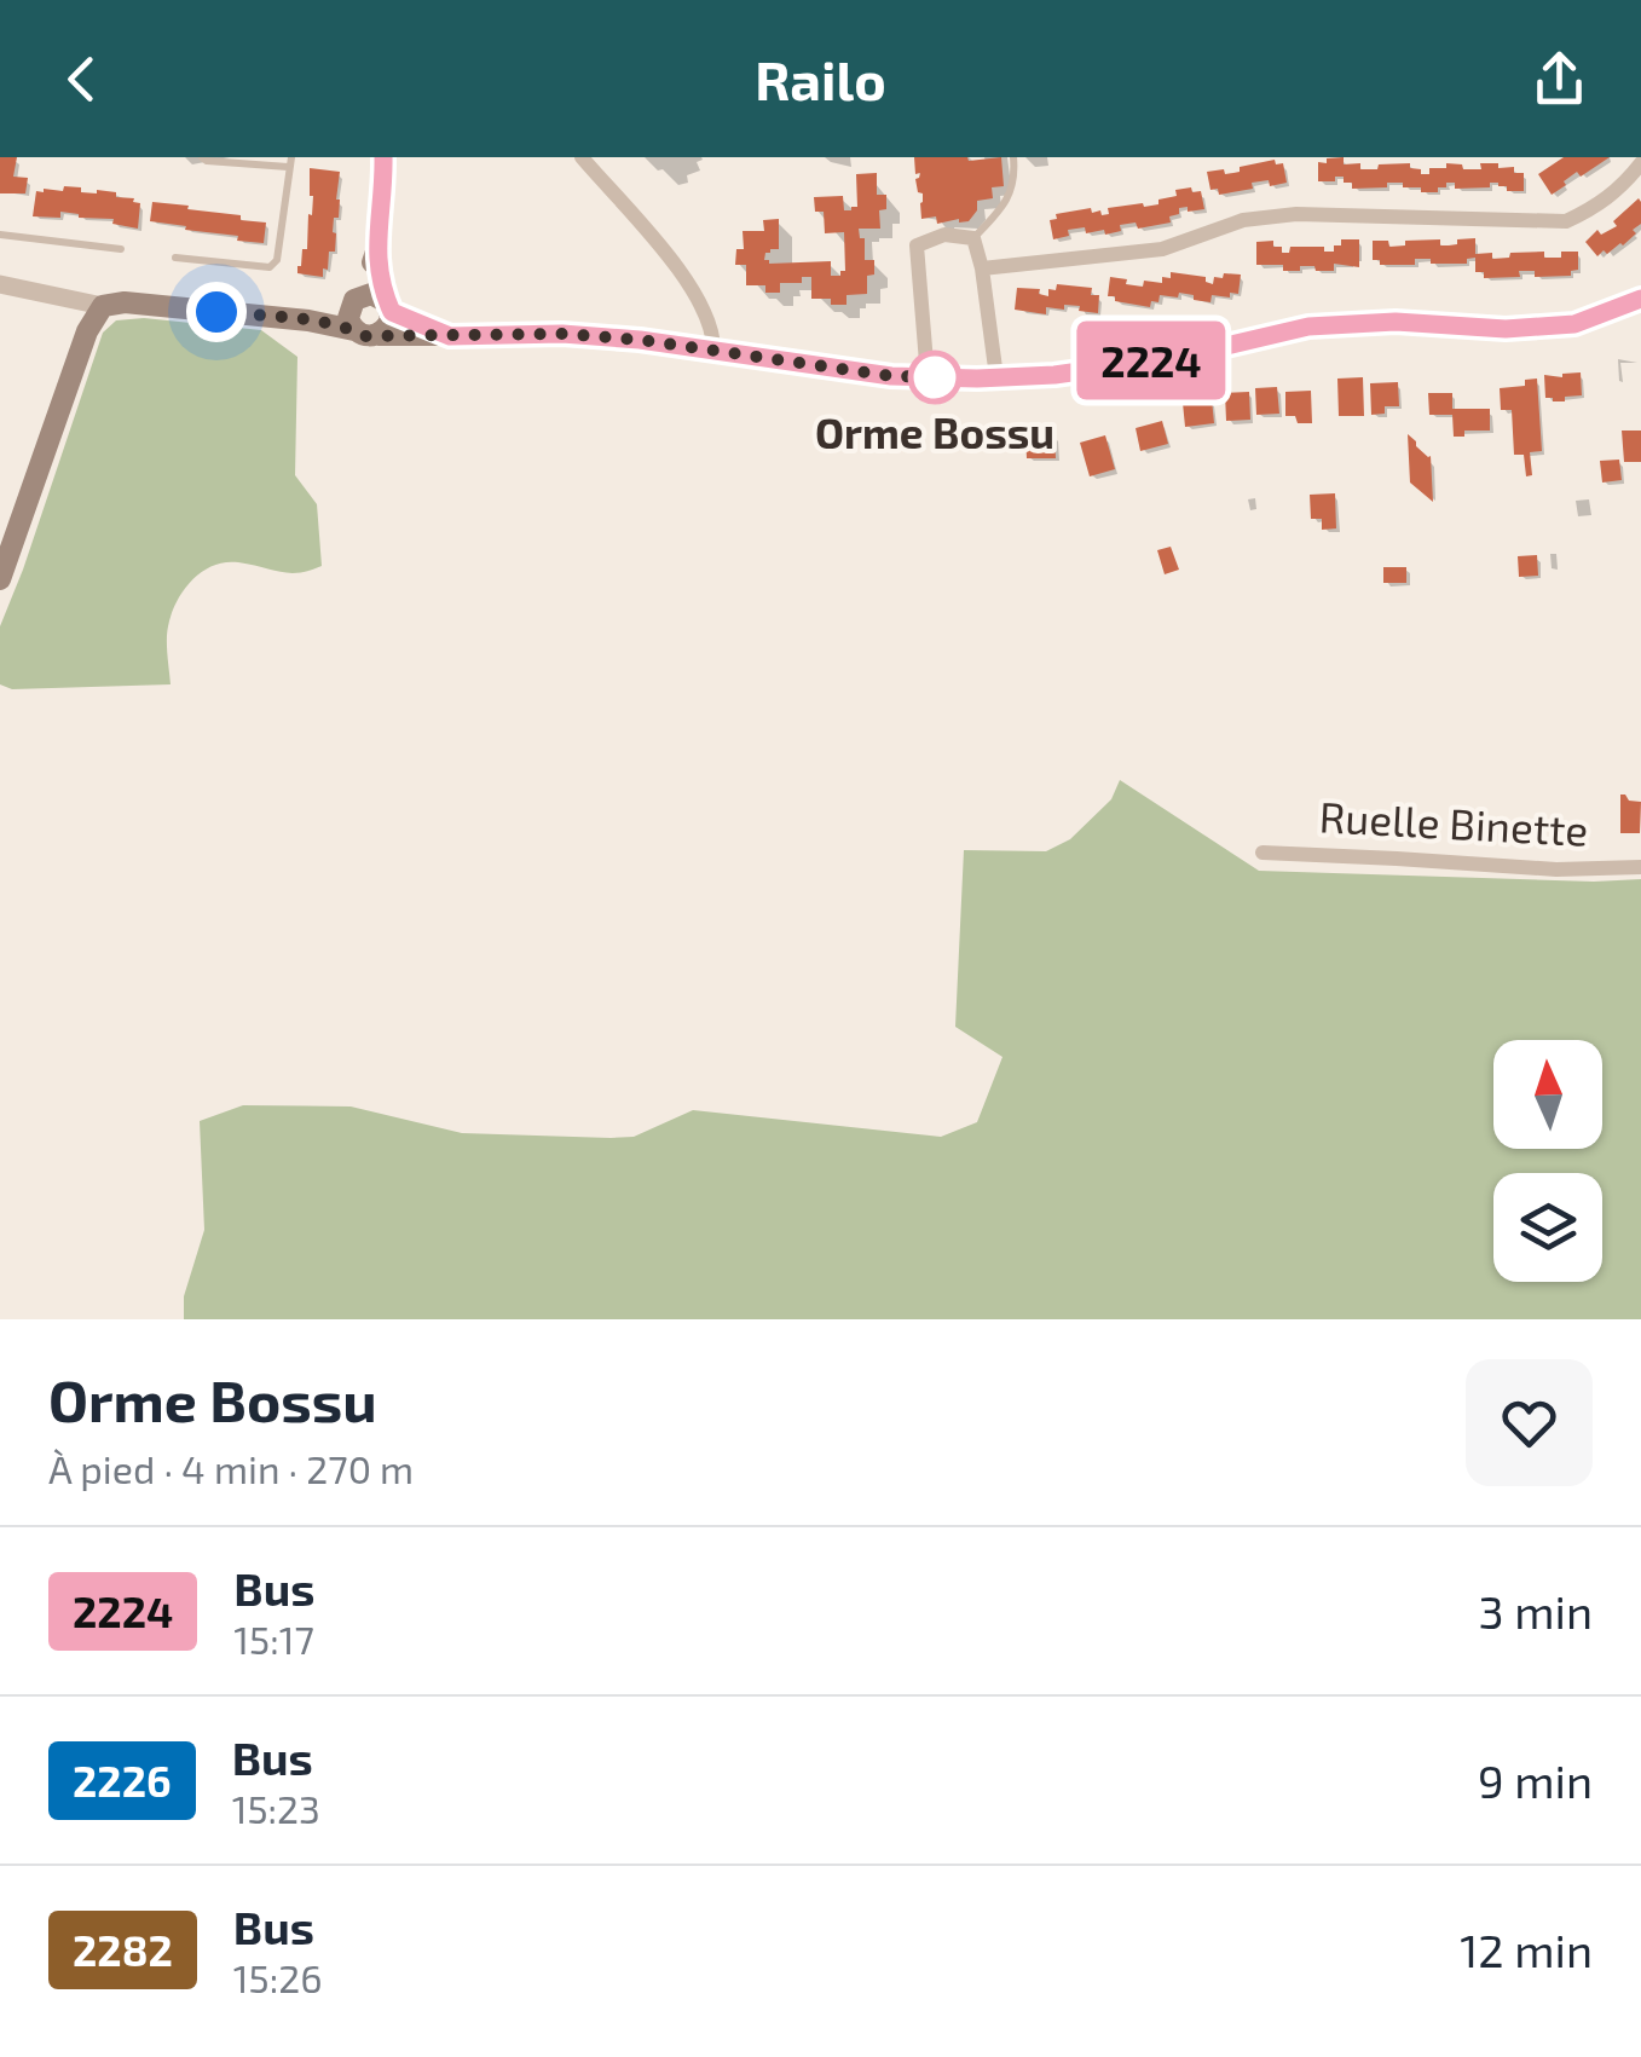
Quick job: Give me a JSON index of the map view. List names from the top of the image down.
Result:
{
  "streets": {
    "street": ["Ruelle Binette"]
  },
  "places": ["Orme Bossu"],
  "lines": ["bus line 2224"],
  "north": "top",
  "page": {
    "header": "Railo",
    "on_map": "2224",
    "heading": ["Orme Bossu", "À pied · 4 min · 270 m"],
    "list": [
      {
        "mark": "2224",
        "name": "Bus",
        "note": "15:17",
        "value": "3 min"
      },
      {
        "mark": "2226",
        "name": "Bus",
        "note": "15:23",
        "value": "9 min"
      },
      {
        "mark": "2282",
        "name": "Bus",
        "note": "15:26",
        "value": "12 min"
      }
    ]
  }
}
